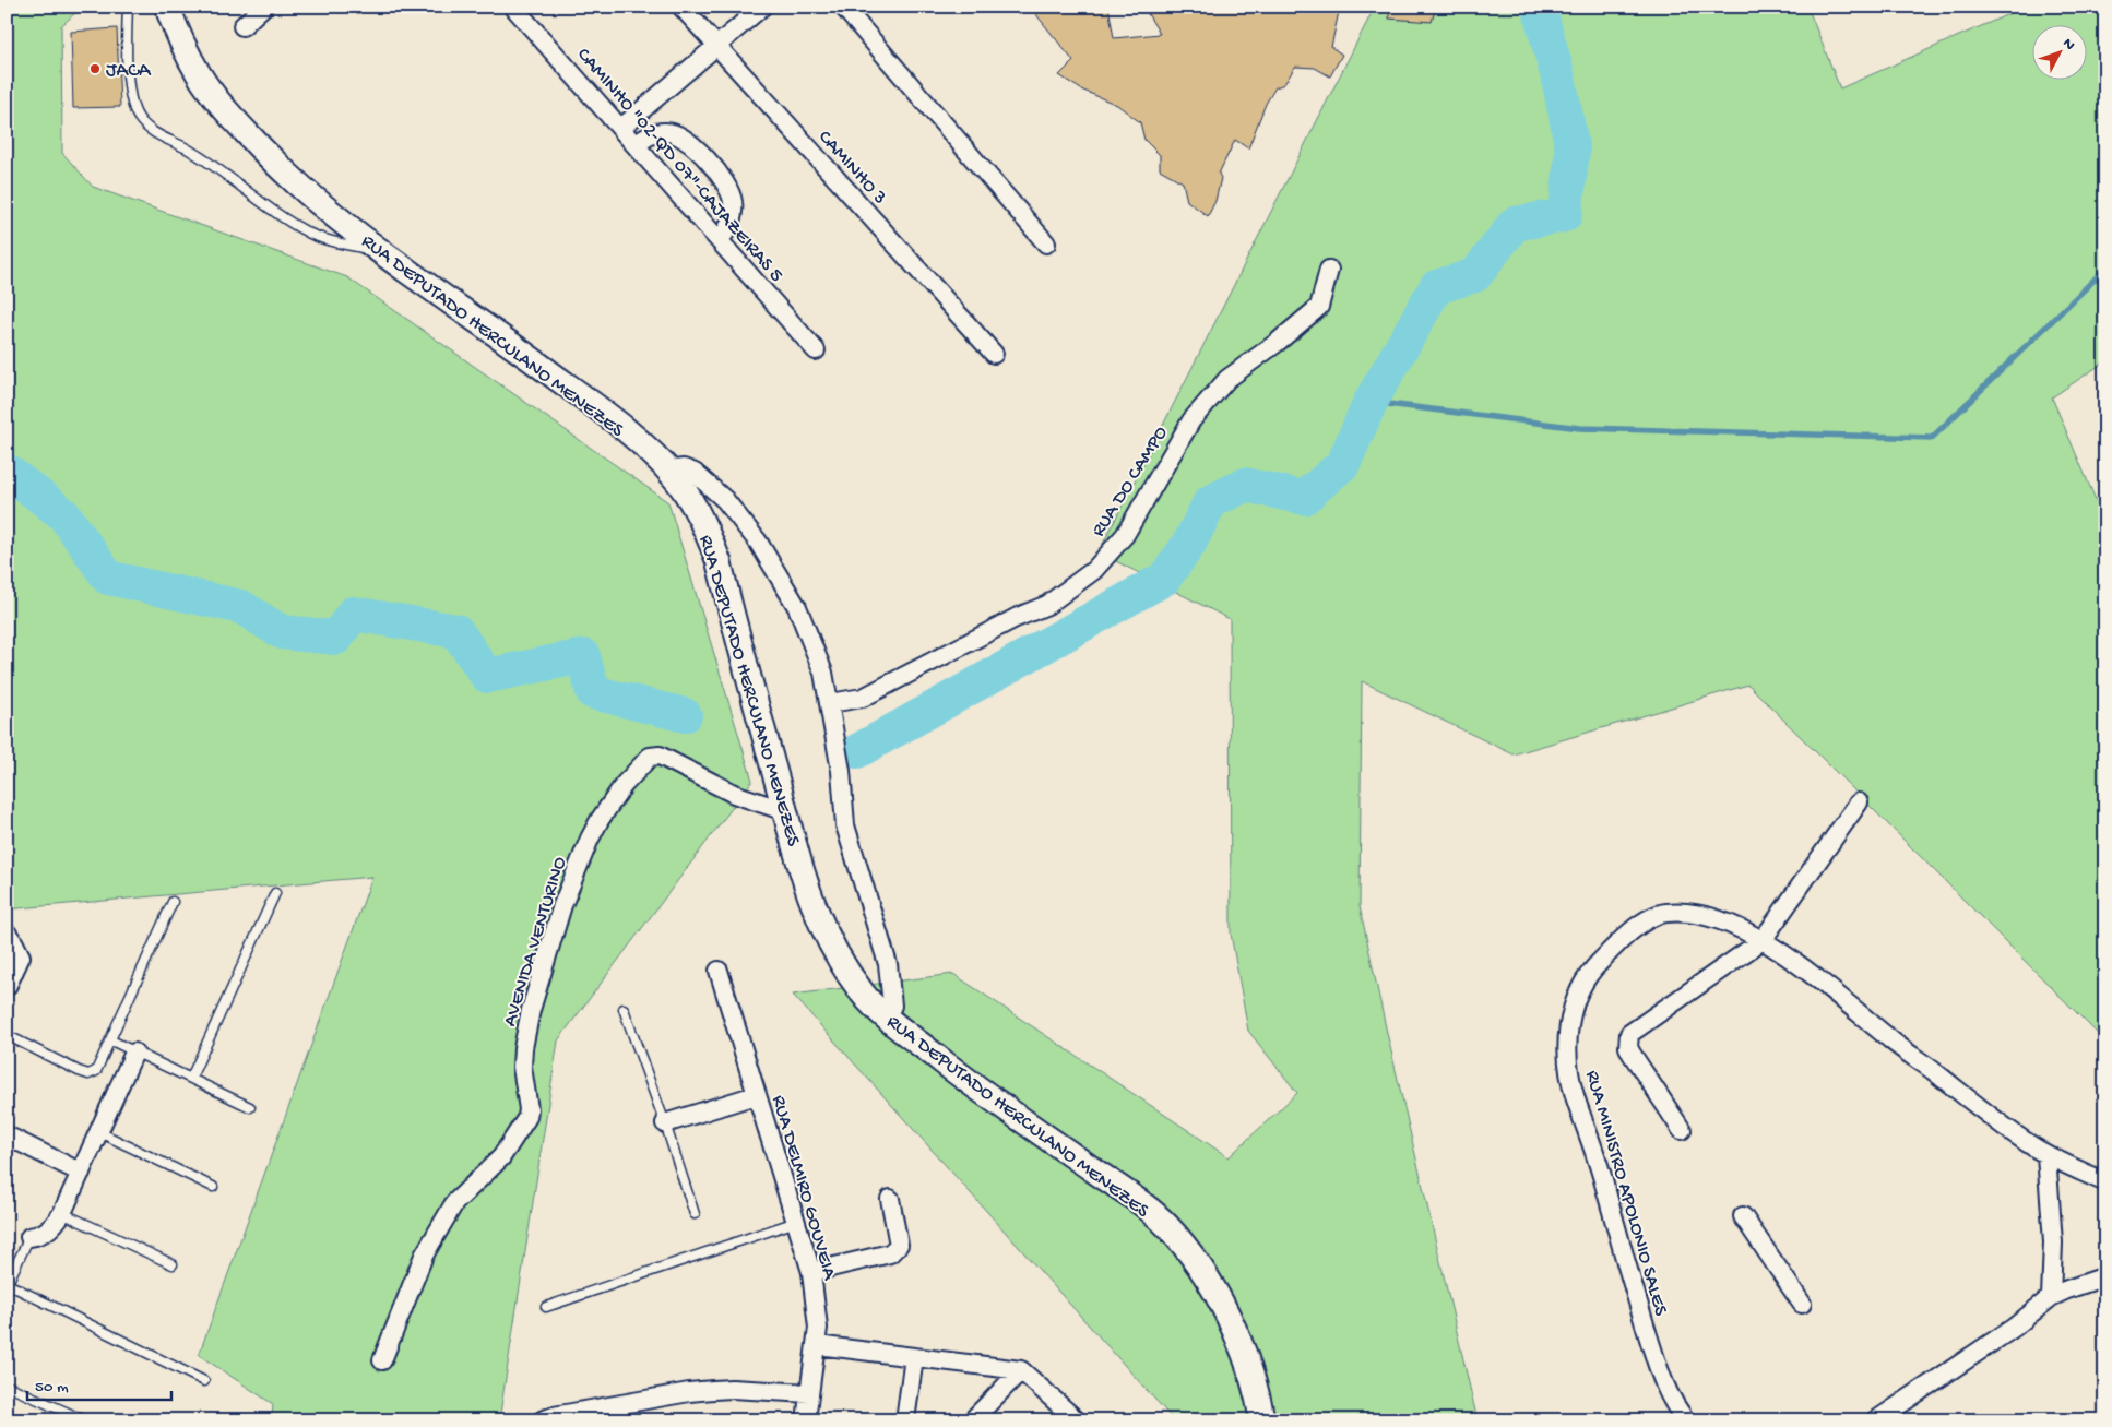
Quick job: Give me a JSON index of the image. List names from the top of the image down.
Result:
{
  "streets": {
    "main road": ["RUA DEPUTADO HERCULANO MENEZES"],
    "street": [
      "CAMINHO \"02-QD 07\"-CAJAZEIRAS 5",
      "CAMINHO 3",
      "RUA DO CAMPO",
      "AVENIDA VENTURINO",
      "RUA DELMIRO GOUVEIA",
      "RUA MINISTRO APOLONIO SALES"
    ]
  },
  "crossings": [
    ["RUA DEPUTADO HERCULANO MENEZES", "AVENIDA VENTURINO"]
  ],
  "places": ["JACA"],
  "scale_bar": "50 m",
  "north": "top right"
}
